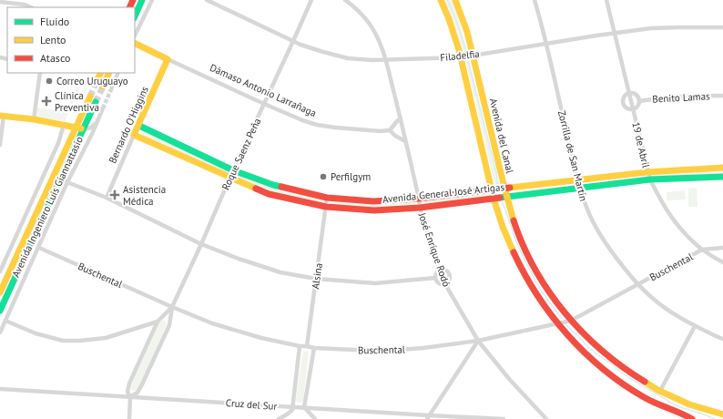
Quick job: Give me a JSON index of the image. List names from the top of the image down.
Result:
{
  "streets": {
    "street": [
      "Filadelfia",
      "Dámaso Antonio Larrañaga",
      "Benito Lamas",
      "Bernardo O'Higgins",
      "Avenida del Canal",
      "19 de Abril",
      "Roque Saenz Peña",
      "Zorrilla de San Martín",
      "Avenida General José Artigas",
      "Avenida Ingeniero Luis Giannattasio",
      "José Enrique Rodó",
      "Buschental",
      "Alsina",
      "Cruz del Sur"
    ]
  },
  "crossings": [
    ["Filadelfia", "Avenida del Canal"],
    ["Filadelfia", "19 de Abril"],
    ["Filadelfia", "Roque Saenz Peña"],
    ["Filadelfia", "Zorrilla de San Martín"],
    ["Filadelfia", "José Enrique Rodó"],
    ["Dámaso Antonio Larrañaga", "Bernardo O'Higgins"],
    ["Dámaso Antonio Larrañaga", "Roque Saenz Peña"],
    ["Benito Lamas", "19 de Abril"],
    ["Bernardo O'Higgins", "Avenida General José Artigas"],
    ["Avenida del Canal", "Avenida General José Artigas"],
    ["Avenida del Canal", "Buschental"],
    ["19 de Abril", "Avenida General José Artigas"],
    ["19 de Abril", "Buschental"],
    ["Roque Saenz Peña", "Avenida General José Artigas"],
    ["Roque Saenz Peña", "Buschental"],
    ["Roque Saenz Peña", "Cruz del Sur"],
    ["Zorrilla de San Martín", "Avenida General José Artigas"],
    ["Zorrilla de San Martín", "Buschental"],
    ["Avenida General José Artigas", "José Enrique Rodó"],
    ["Avenida General José Artigas", "Alsina"],
    ["Avenida Ingeniero Luis Giannattasio", "Buschental"],
    ["José Enrique Rodó", "Buschental"],
    ["Buschental", "Alsina"]
  ],
  "places": {
    "other": ["Correo Uruguayo", "Perfilgym"],
    "health": ["Clínica Preventiva", "Asistencia Médica"]
  },
  "legend": ["Fluido", "Lento", "Atasco"]
}
